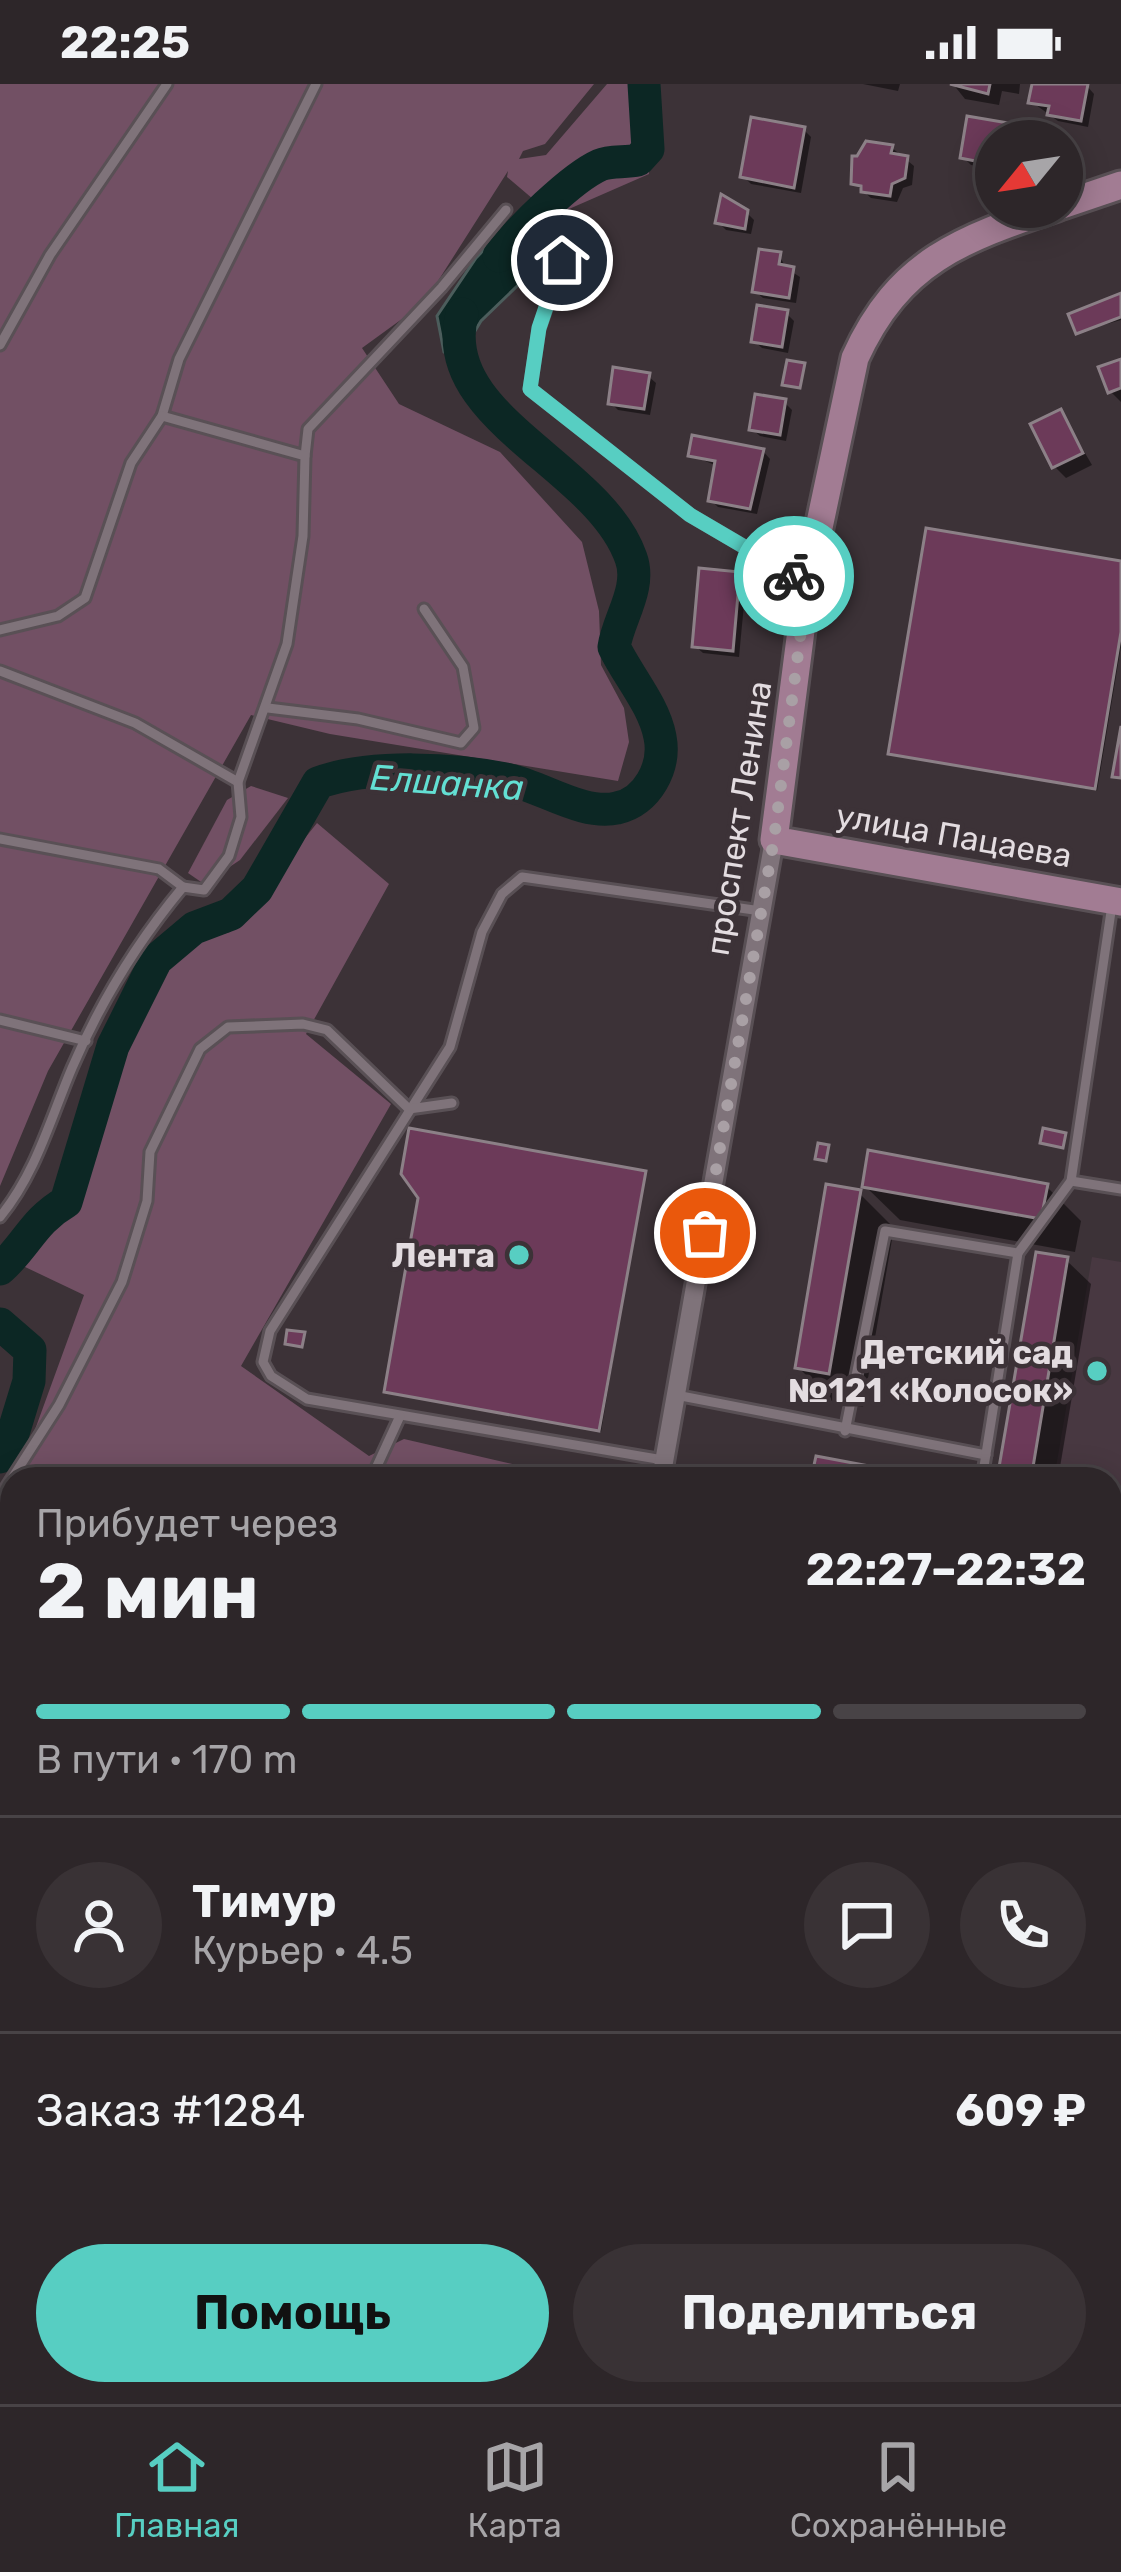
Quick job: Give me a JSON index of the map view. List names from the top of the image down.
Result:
{
  "streets": {
    "street": ["проспект Ленина", "улица Пацаева"]
  },
  "crossings": [
    ["проспект Ленина", "улица Пацаева"]
  ],
  "water": ["Елшанка"],
  "places": ["Лента", "Детский сад №121 «Колосок»"],
  "north": "bottom left",
  "page": {
    "status": "22:25",
    "heading": ["2 мин", "Прибудет через", "22:27–22:32"],
    "panel": [
      "Тимур",
      "Курьер · 4.5",
      "Заказ #1284",
      "609 ₽"
    ],
    "bar": "В пути · 170 m",
    "buttons": ["Помощь", "Поделиться"],
    "tabs": ["Главная", "Карта", "Сохранённые"]
  }
}
